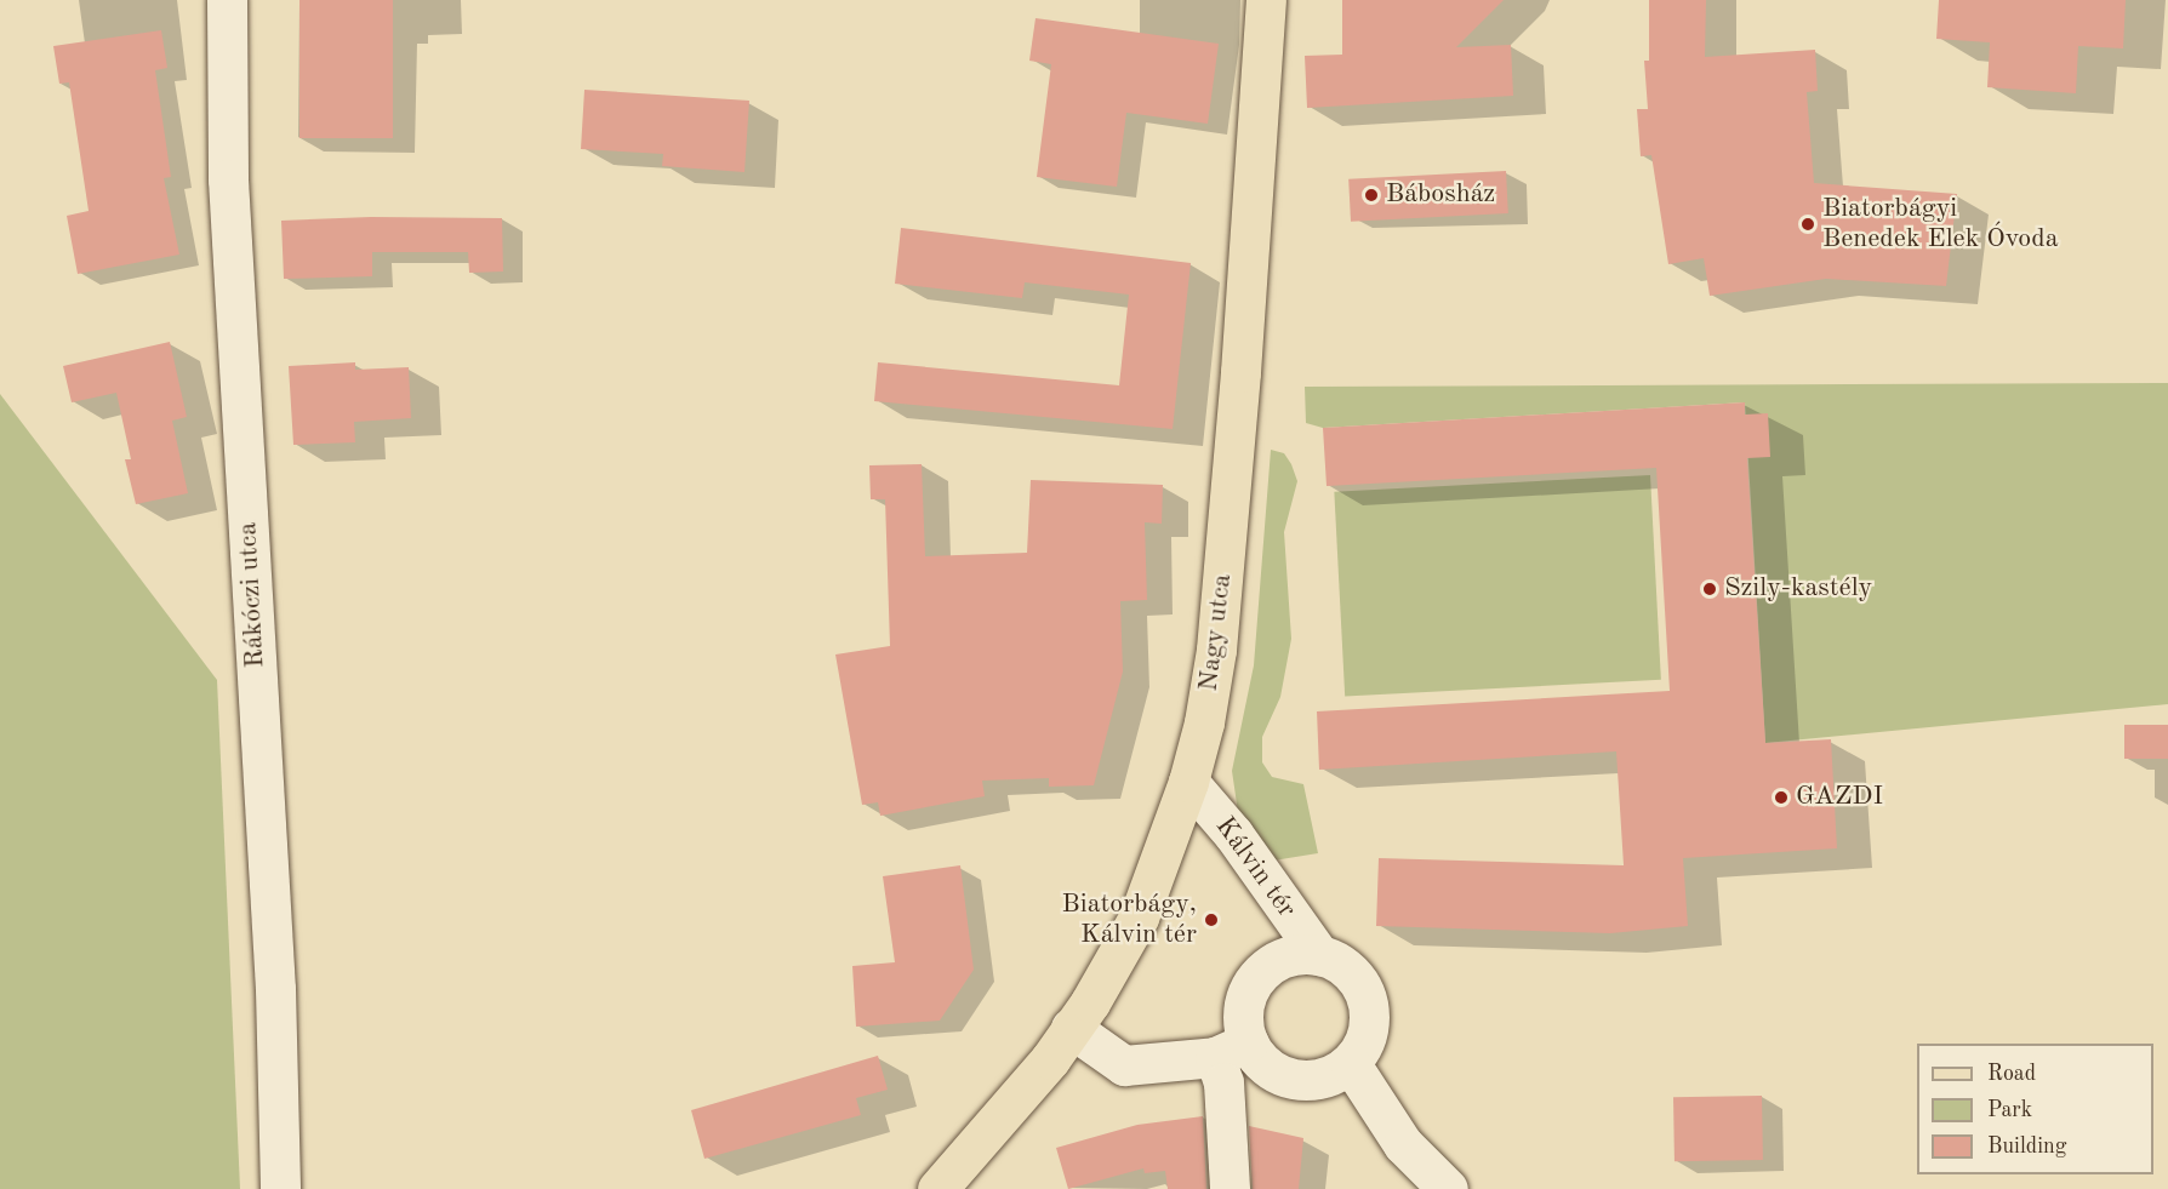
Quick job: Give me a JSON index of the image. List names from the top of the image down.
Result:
{
  "streets": {
    "main road": ["Nagy utca"],
    "street": ["Rákóczi utca", "Kálvin tér"]
  },
  "crossings": [
    ["Nagy utca", "Kálvin tér"]
  ],
  "places": [
    "Bábosház",
    "Biatorbágyi Benedek Elek Óvoda",
    "Szily-kastély",
    "GAZDI",
    "Biatorbágy, Kálvin tér"
  ],
  "legend": ["Road", "Park", "Building"]
}
